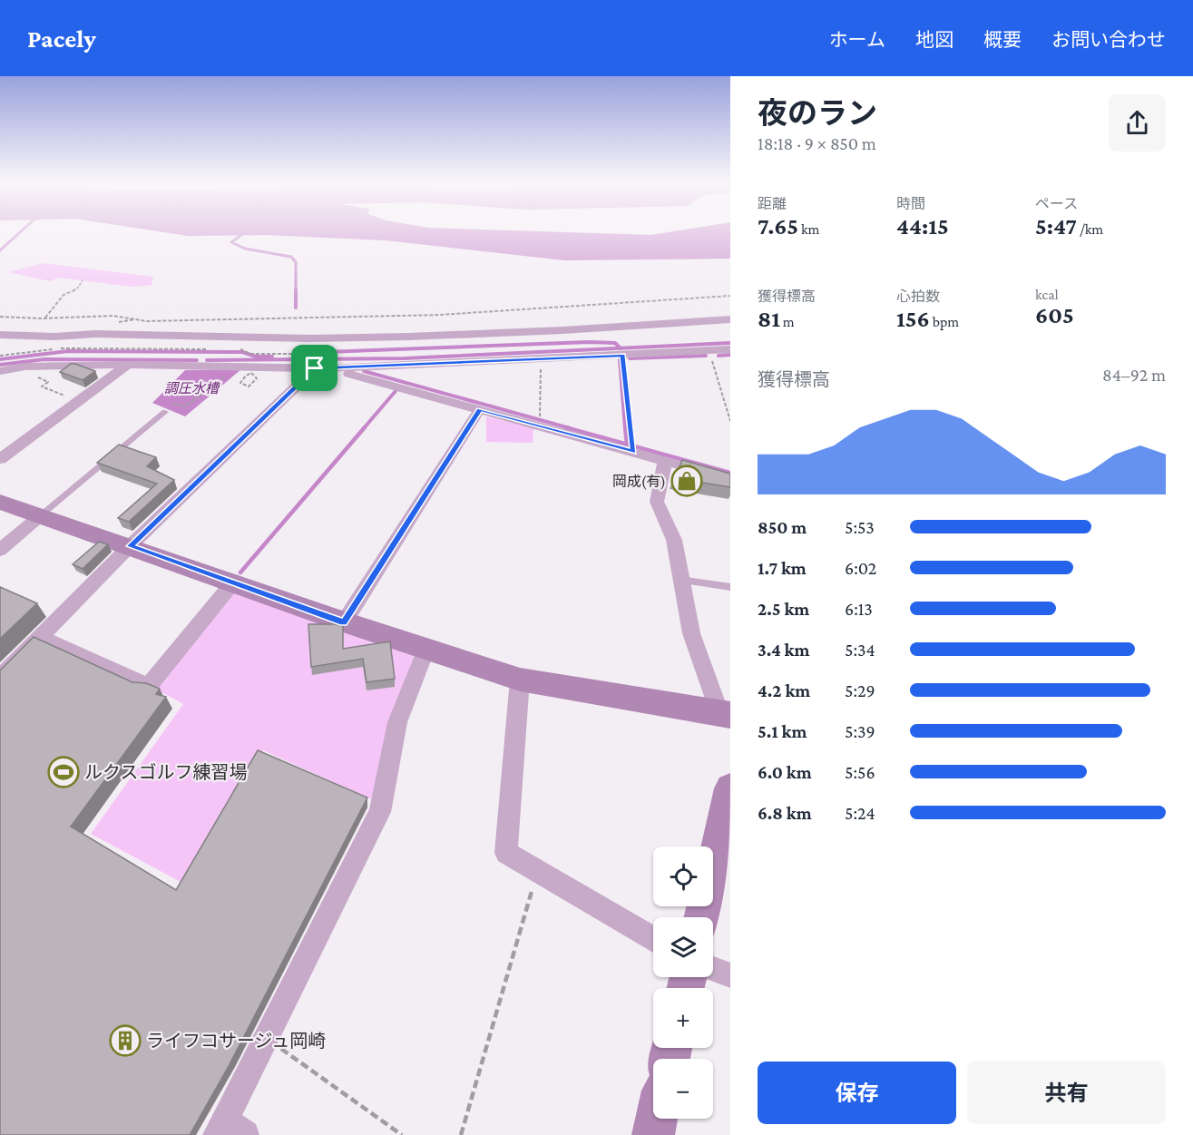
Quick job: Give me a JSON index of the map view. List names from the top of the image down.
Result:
{
  "water": ["調圧水槽"],
  "places": {
    "shop": ["岡成(有)"],
    "sports": ["ルクスゴルフ練習場"],
    "building": ["ライフコサージュ岡崎"]
  },
  "page": {
    "header": "Pacely",
    "nav": [
      "ホーム",
      "地図",
      "概要",
      "お問い合わせ"
    ],
    "heading": ["夜のラン", "18:18 · 9 × 850 m"],
    "stats": [
      ["距離", "7.65 km"],
      ["時間", "44:15"],
      ["ペース", "5:47 /km"],
      ["獲得標高", "81 m"],
      ["心拍数", "156 bpm"],
      ["kcal", "605"]
    ],
    "chart": ["獲得標高", "84–92 m"],
    "list": [
      {
        "name": "850 m",
        "note": "5:53"
      },
      {
        "name": "1.7 km",
        "note": "6:02"
      },
      {
        "name": "2.5 km",
        "note": "6:13"
      },
      {
        "name": "3.4 km",
        "note": "5:34"
      },
      {
        "name": "4.2 km",
        "note": "5:29"
      },
      {
        "name": "5.1 km",
        "note": "5:39"
      },
      {
        "name": "6.0 km",
        "note": "5:56"
      },
      {
        "name": "6.8 km",
        "note": "5:24"
      }
    ],
    "map_buttons": ["+", "−"],
    "buttons": ["保存", "共有"]
  }
}
